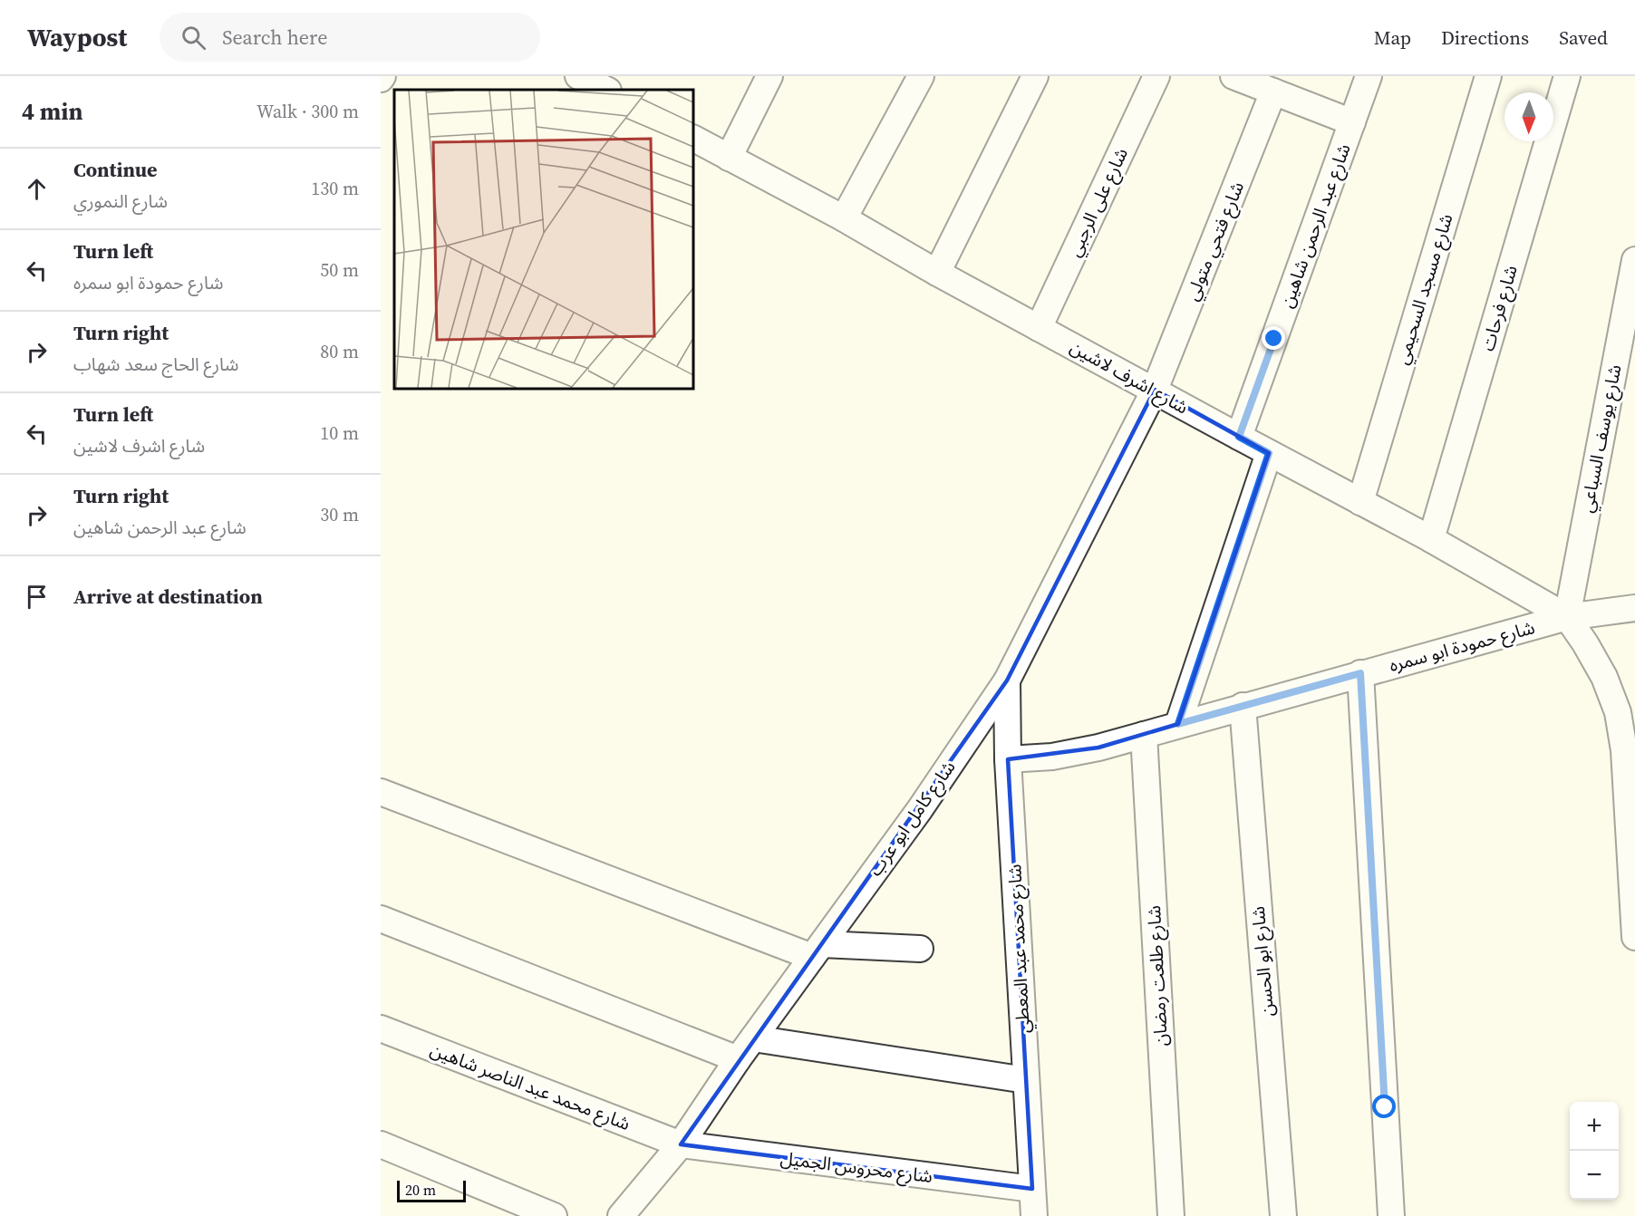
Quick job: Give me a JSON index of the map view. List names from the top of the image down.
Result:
{
  "streets": {
    "street": [
      "شارع على الرجبي",
      "شارع عبد الرحمن شاهين",
      "شارع فتحي متولي",
      "شارع مسجد السحيمي",
      "شارع فرحات",
      "شارع اشرف لاشين",
      "شارع يوسف السباعي",
      "شارع حمودة ابو سمره",
      "شارع كامل ابو عرب",
      "شارع محمد عبد المعطي",
      "شارع ابو الحسن",
      "شارع طلعت رمضان",
      "شارع محمد عبد الناصر شاهين",
      "شارع محروس الجميل"
    ]
  },
  "crossings": [
    ["شارع على الرجبي", "شارع اشرف لاشين"],
    ["شارع عبد الرحمن شاهين", "شارع اشرف لاشين"],
    ["شارع فتحي متولي", "شارع اشرف لاشين"],
    ["شارع فتحي متولي", "شارع كامل ابو عرب"],
    ["شارع مسجد السحيمي", "شارع اشرف لاشين"],
    ["شارع فرحات", "شارع اشرف لاشين"],
    ["شارع اشرف لاشين", "شارع يوسف السباعي"],
    ["شارع اشرف لاشين", "شارع حمودة ابو سمره"],
    ["شارع اشرف لاشين", "شارع كامل ابو عرب"],
    ["شارع يوسف السباعي", "شارع حمودة ابو سمره"],
    ["شارع حمودة ابو سمره", "شارع محمد عبد المعطي"],
    ["شارع حمودة ابو سمره", "شارع ابو الحسن"],
    ["شارع حمودة ابو سمره", "شارع طلعت رمضان"],
    ["شارع كامل ابو عرب", "شارع محمد عبد المعطي"],
    ["شارع كامل ابو عرب", "شارع محمد عبد الناصر شاهين"],
    ["شارع كامل ابو عرب", "شارع محروس الجميل"],
    ["شارع محمد عبد المعطي", "شارع محروس الجميل"],
    ["شارع محمد عبد الناصر شاهين", "شارع محروس الجميل"]
  ],
  "scale_bar": "20 m",
  "north": "bottom",
  "page": {
    "header": "Waypost",
    "search": "Search here",
    "nav": ["Map", "Directions", "Saved"],
    "heading": ["4 min", "Walk · 300 m"],
    "list": [
      ["Continue", "شارع النموري", "130 m"],
      ["Turn left", "شارع حمودة ابو سمره", "50 m"],
      ["Turn right", "شارع الحاج سعد شهاب", "80 m"],
      ["Turn left", "شارع اشرف لاشين", "10 m"],
      ["Turn right", "شارع عبد الرحمن شاهين", "30 m"],
      "Arrive at destination"
    ],
    "map_buttons": ["+", "−"],
    "scale": "20 m"
  }
}
